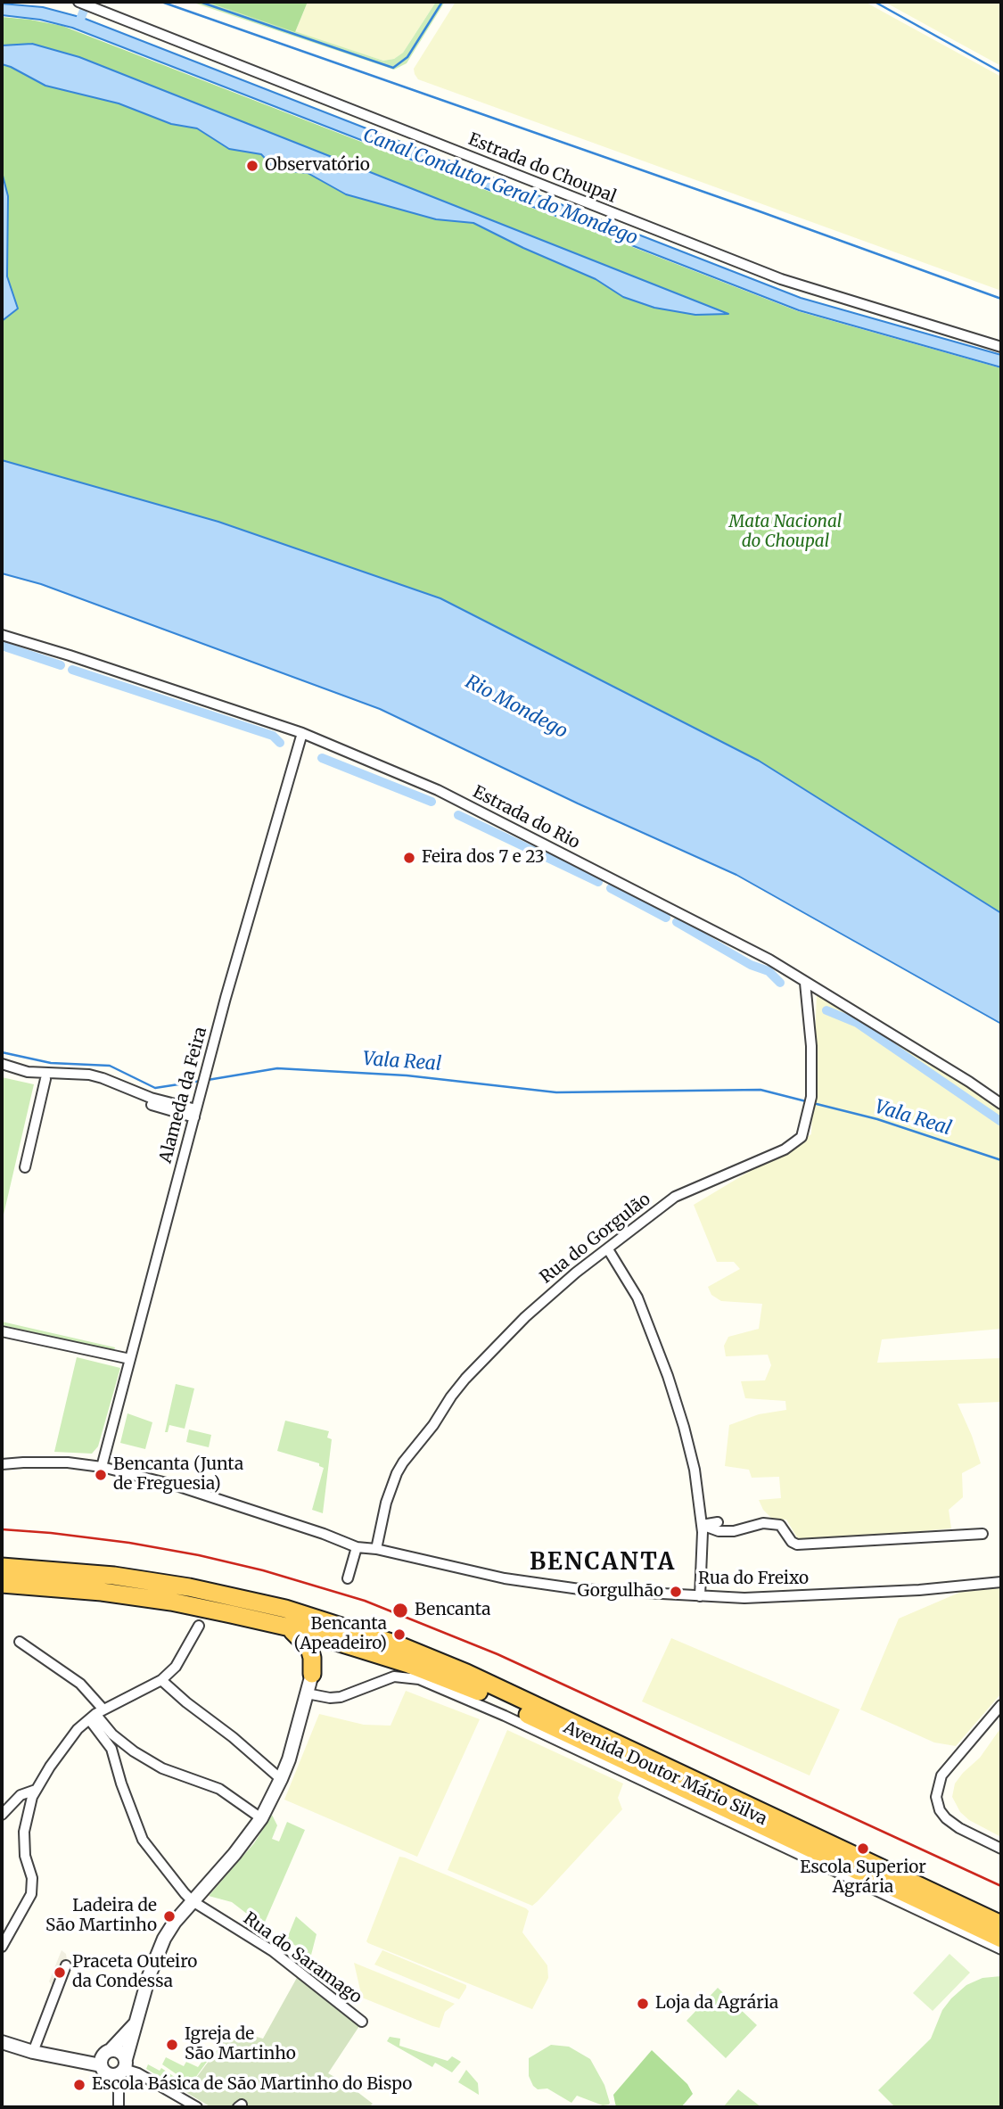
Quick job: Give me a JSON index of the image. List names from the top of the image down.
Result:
{
  "streets": {
    "street": [
      "Estrada do Choupal",
      "Estrada do Rio",
      "Alameda da Feira",
      "Rua do Gorgulão",
      "Rua do Freixo",
      "Avenida Doutor Mário Silva",
      "Rua do Saramago"
    ]
  },
  "crossings": [
    ["Estrada do Rio", "Alameda da Feira"],
    ["Estrada do Rio", "Rua do Gorgulão"],
    ["Alameda da Feira", "Rua do Freixo"],
    ["Rua do Gorgulão", "Rua do Freixo"]
  ],
  "districts": ["BENCANTA"],
  "water": ["Canal Condutor Geral do Mondego", "Rio Mondego", "Vala Real"],
  "parks": ["Mata Nacional do Choupal"],
  "places": [
    "Observatório",
    "Feira dos 7 e 23",
    "Bencanta (Junta de Freguesia)",
    "Gorgulhão",
    "Bencanta",
    "Bencanta (Apeadeiro)",
    "Escola Superior Agrária",
    "Ladeira de São Martinho",
    "Praceta Outeiro da Condessa",
    "Loja da Agrária",
    "Igreja de São Martinho",
    "Escola Básica de São Martinho do Bispo"
  ]
}
